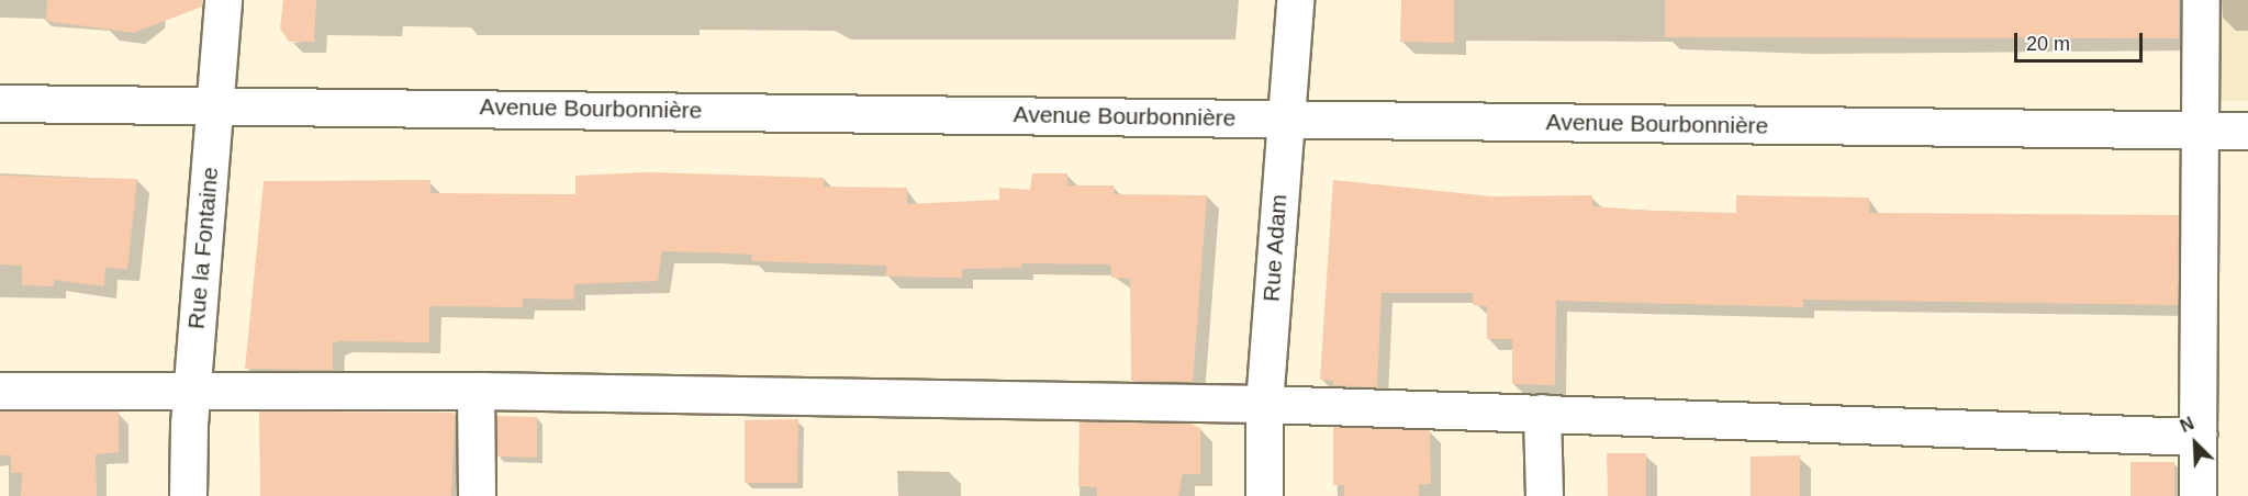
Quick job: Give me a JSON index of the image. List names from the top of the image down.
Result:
{
  "streets": {
    "street": ["Avenue Bourbonnière", "Rue la Fontaine", "Rue Adam"]
  },
  "crossings": [
    ["Avenue Bourbonnière", "Rue la Fontaine"],
    ["Avenue Bourbonnière", "Rue Adam"]
  ],
  "scale_bar": "20 m",
  "north": "top left"
}
